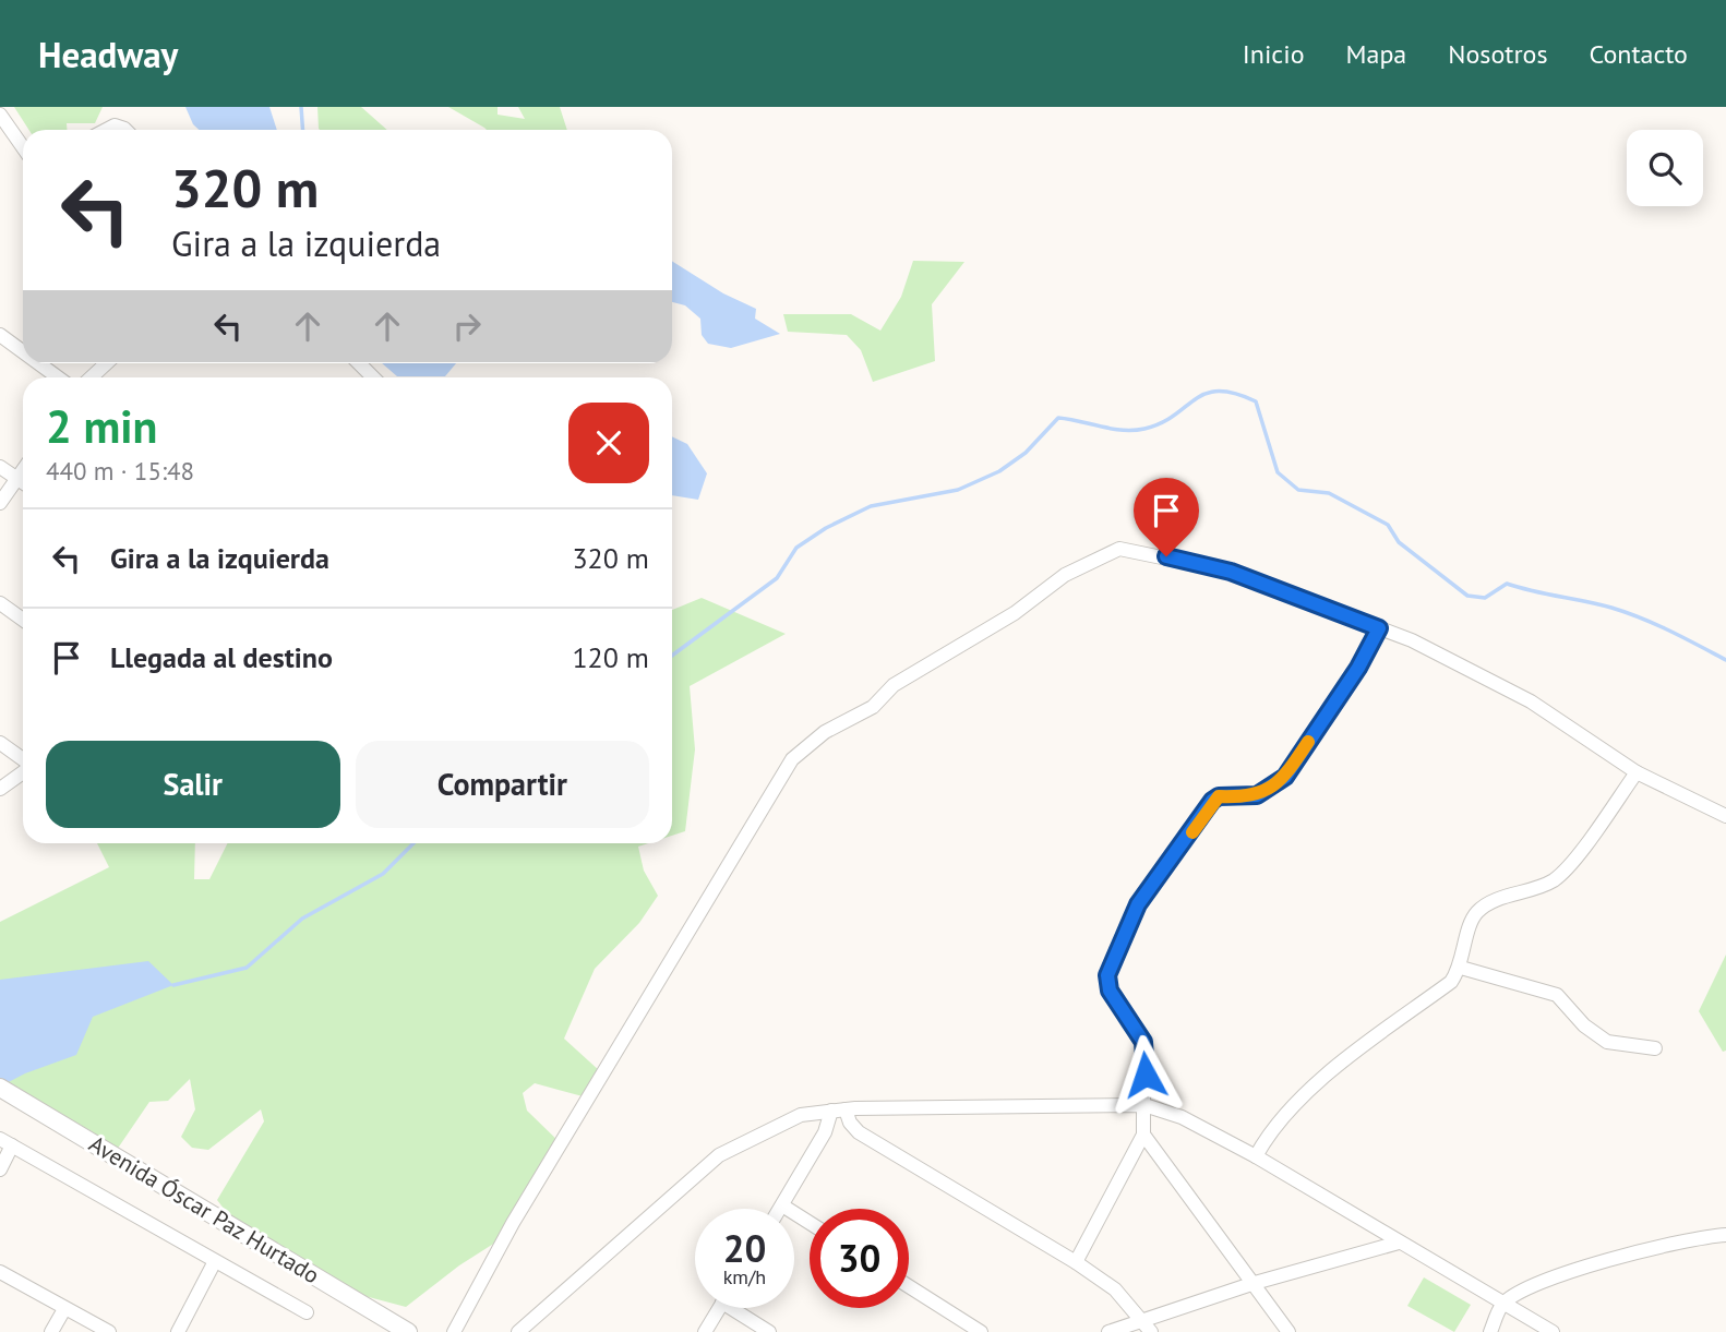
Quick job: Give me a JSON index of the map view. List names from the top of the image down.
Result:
{
  "streets": {
    "main road": ["Avenida Óscar Paz Hurtado"]
  },
  "page": {
    "header": "Headway",
    "nav": [
      "Inicio",
      "Mapa",
      "Nosotros",
      "Contacto"
    ],
    "turn": ["320 m", "Gira a la izquierda"],
    "heading": ["2 min", "440 m · 15:48"],
    "list": [
      {
        "name": "Gira a la izquierda",
        "value": "320 m"
      },
      {
        "name": "Llegada al destino",
        "value": "120 m"
      }
    ],
    "buttons": ["Salir", "Compartir"],
    "speed": "20 km/h",
    "limit": "30"
  }
}
